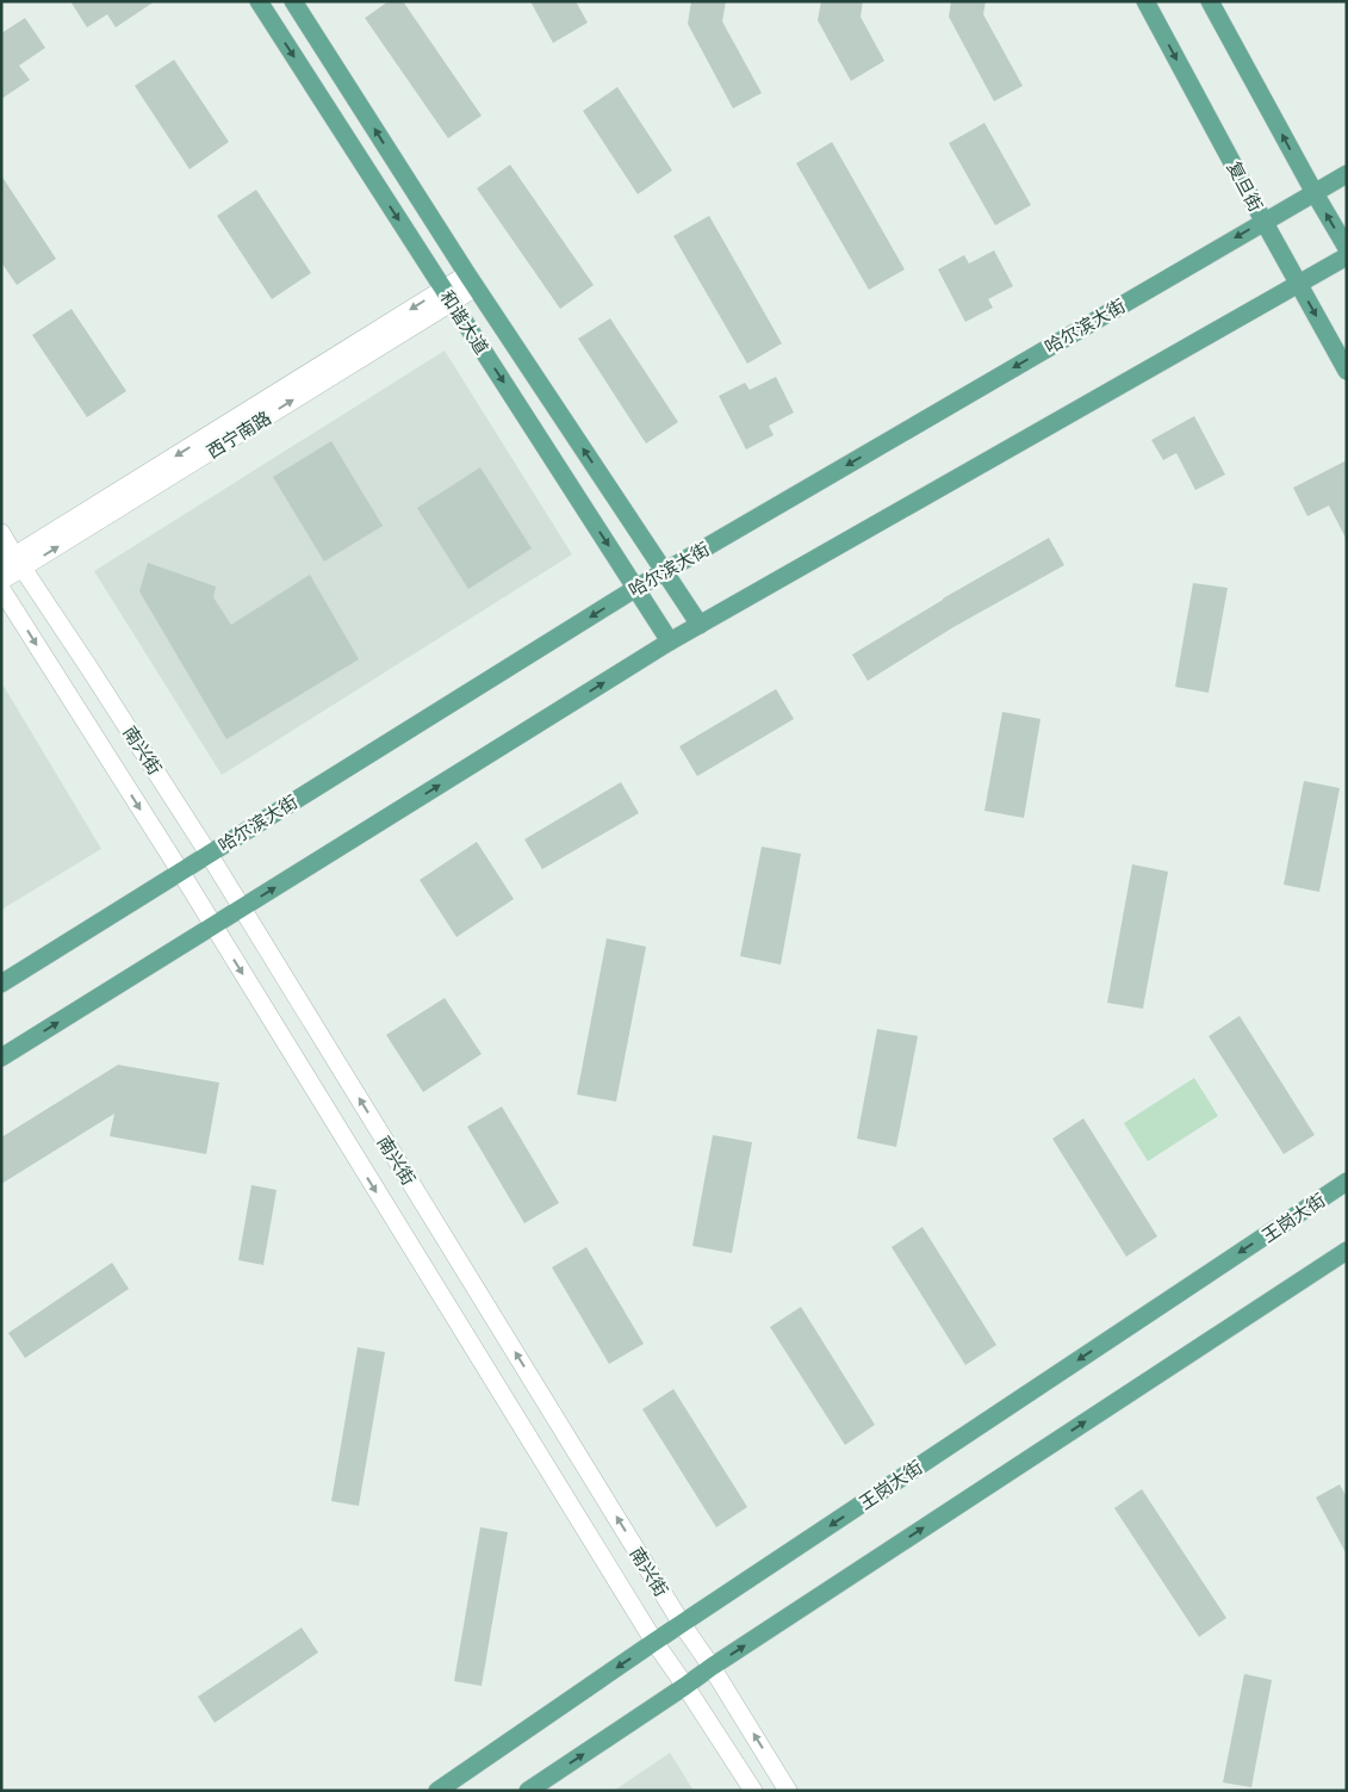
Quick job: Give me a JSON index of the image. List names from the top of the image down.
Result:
{
  "streets": {
    "main road": [
      "复旦街",
      "和谐大道",
      "哈尔滨大街",
      "王岗大街"
    ],
    "street": ["西宁南路", "南兴街"]
  },
  "crossings": [
    ["复旦街", "哈尔滨大街"],
    ["和谐大道", "哈尔滨大街"],
    ["和谐大道", "西宁南路"],
    ["哈尔滨大街", "南兴街"],
    ["西宁南路", "南兴街"],
    ["南兴街", "王岗大街"]
  ]
}
